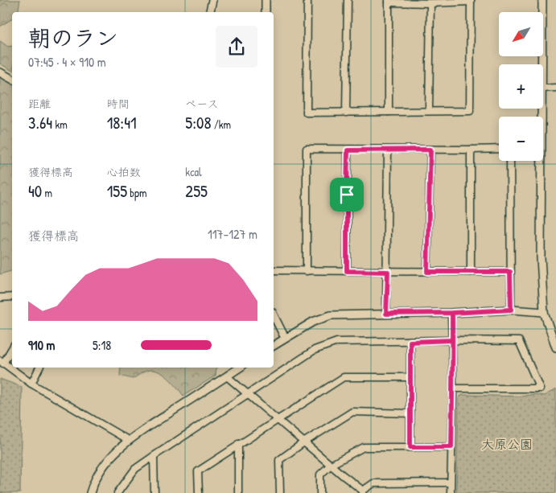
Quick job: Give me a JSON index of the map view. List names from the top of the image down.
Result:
{
  "parks": ["大原公園"],
  "north": "bottom left",
  "page": {
    "map_buttons": ["+", "−"],
    "heading": ["朝のラン", "07:45 · 4 × 910 m"],
    "stats": [
      ["距離", "3.64 km"],
      ["時間", "18:41"],
      ["ペース", "5:08 /km"],
      ["獲得標高", "40 m"],
      ["心拍数", "155 bpm"],
      ["kcal", "255"]
    ],
    "chart": ["獲得標高", "117–127 m"],
    "list": [
      {
        "name": "910 m",
        "note": "5:18"
      }
    ]
  }
}
